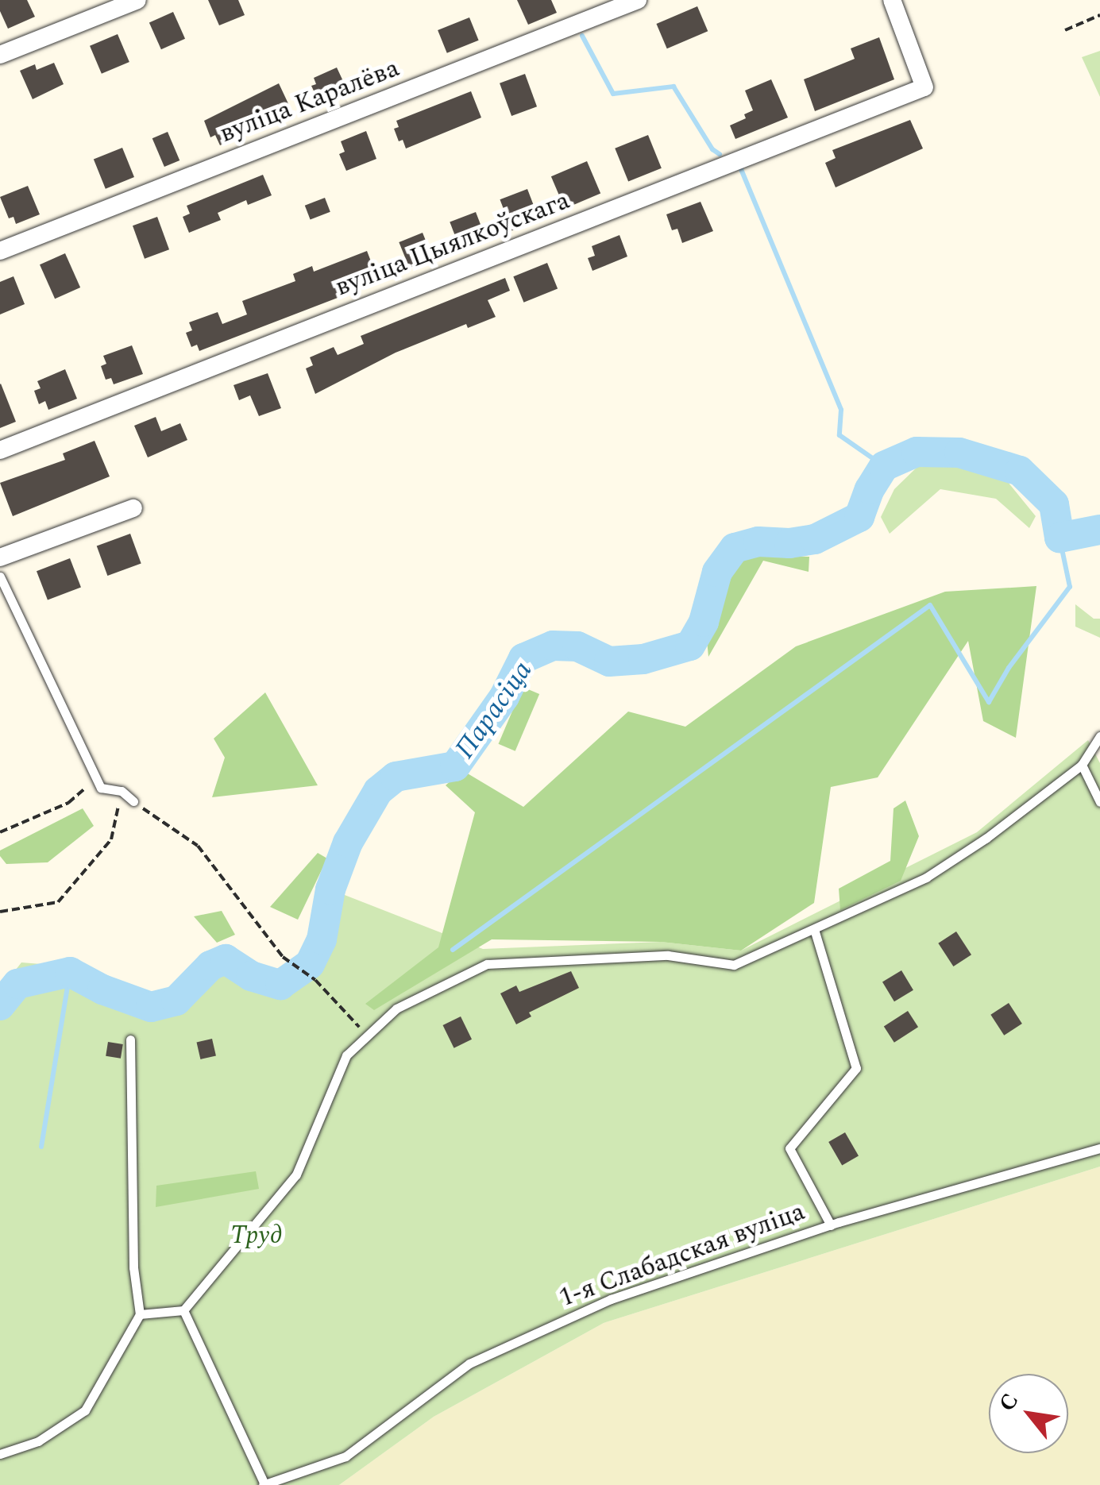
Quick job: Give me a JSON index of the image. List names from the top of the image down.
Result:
{
  "streets": {
    "street": ["вуліца Каралёва", "вуліца Цыялкоўскага"],
    "lane": ["1-я Слабадская вуліца"]
  },
  "water": ["Парасіца"],
  "parks": ["Труд"],
  "north": "top left"
}
